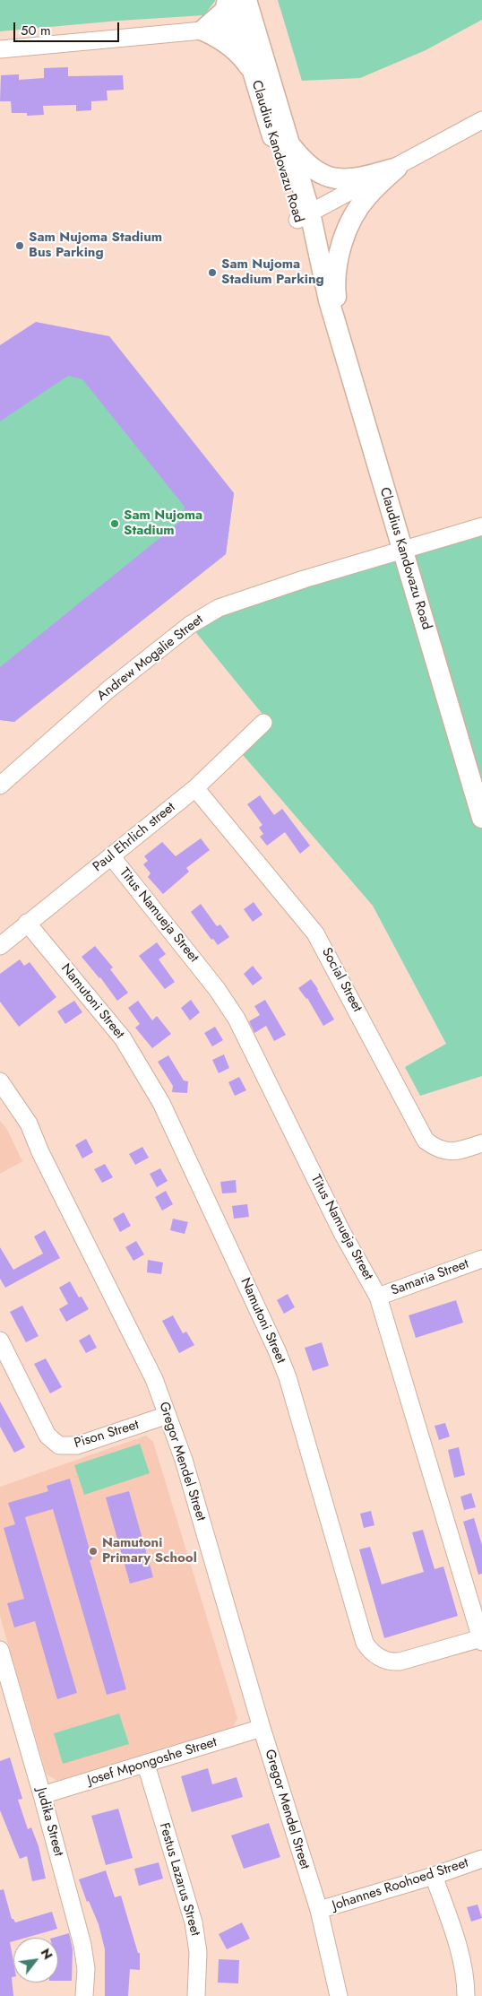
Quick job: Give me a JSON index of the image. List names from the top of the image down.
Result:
{
  "streets": {
    "street": [
      "Claudius Kandovazu Road",
      "Andrew Mogalie Street",
      "Paul Ehrlich street",
      "Titus Namueja Street",
      "Social Street",
      "Namutoni Street",
      "Samaria Street",
      "Pison Street",
      "Gregor Mendel Street",
      "Josef Mpongoshe Street",
      "Judika Street",
      "Festus Lazarus Street",
      "Johannes Roohoed Street"
    ]
  },
  "crossings": [
    ["Claudius Kandovazu Road", "Andrew Mogalie Street"],
    ["Paul Ehrlich street", "Titus Namueja Street"],
    ["Paul Ehrlich street", "Social Street"],
    ["Paul Ehrlich street", "Namutoni Street"],
    ["Titus Namueja Street", "Namutoni Street"],
    ["Titus Namueja Street", "Samaria Street"],
    ["Pison Street", "Gregor Mendel Street"],
    ["Gregor Mendel Street", "Josef Mpongoshe Street"],
    ["Gregor Mendel Street", "Johannes Roohoed Street"],
    ["Josef Mpongoshe Street", "Judika Street"],
    ["Josef Mpongoshe Street", "Festus Lazarus Street"]
  ],
  "places": [
    "Sam Nujoma Stadium Bus Parking",
    "Sam Nujoma Stadium Parking",
    "Sam Nujoma Stadium",
    "Namutoni Primary School"
  ],
  "scale_bar": "50 m",
  "north": "top right"
}
